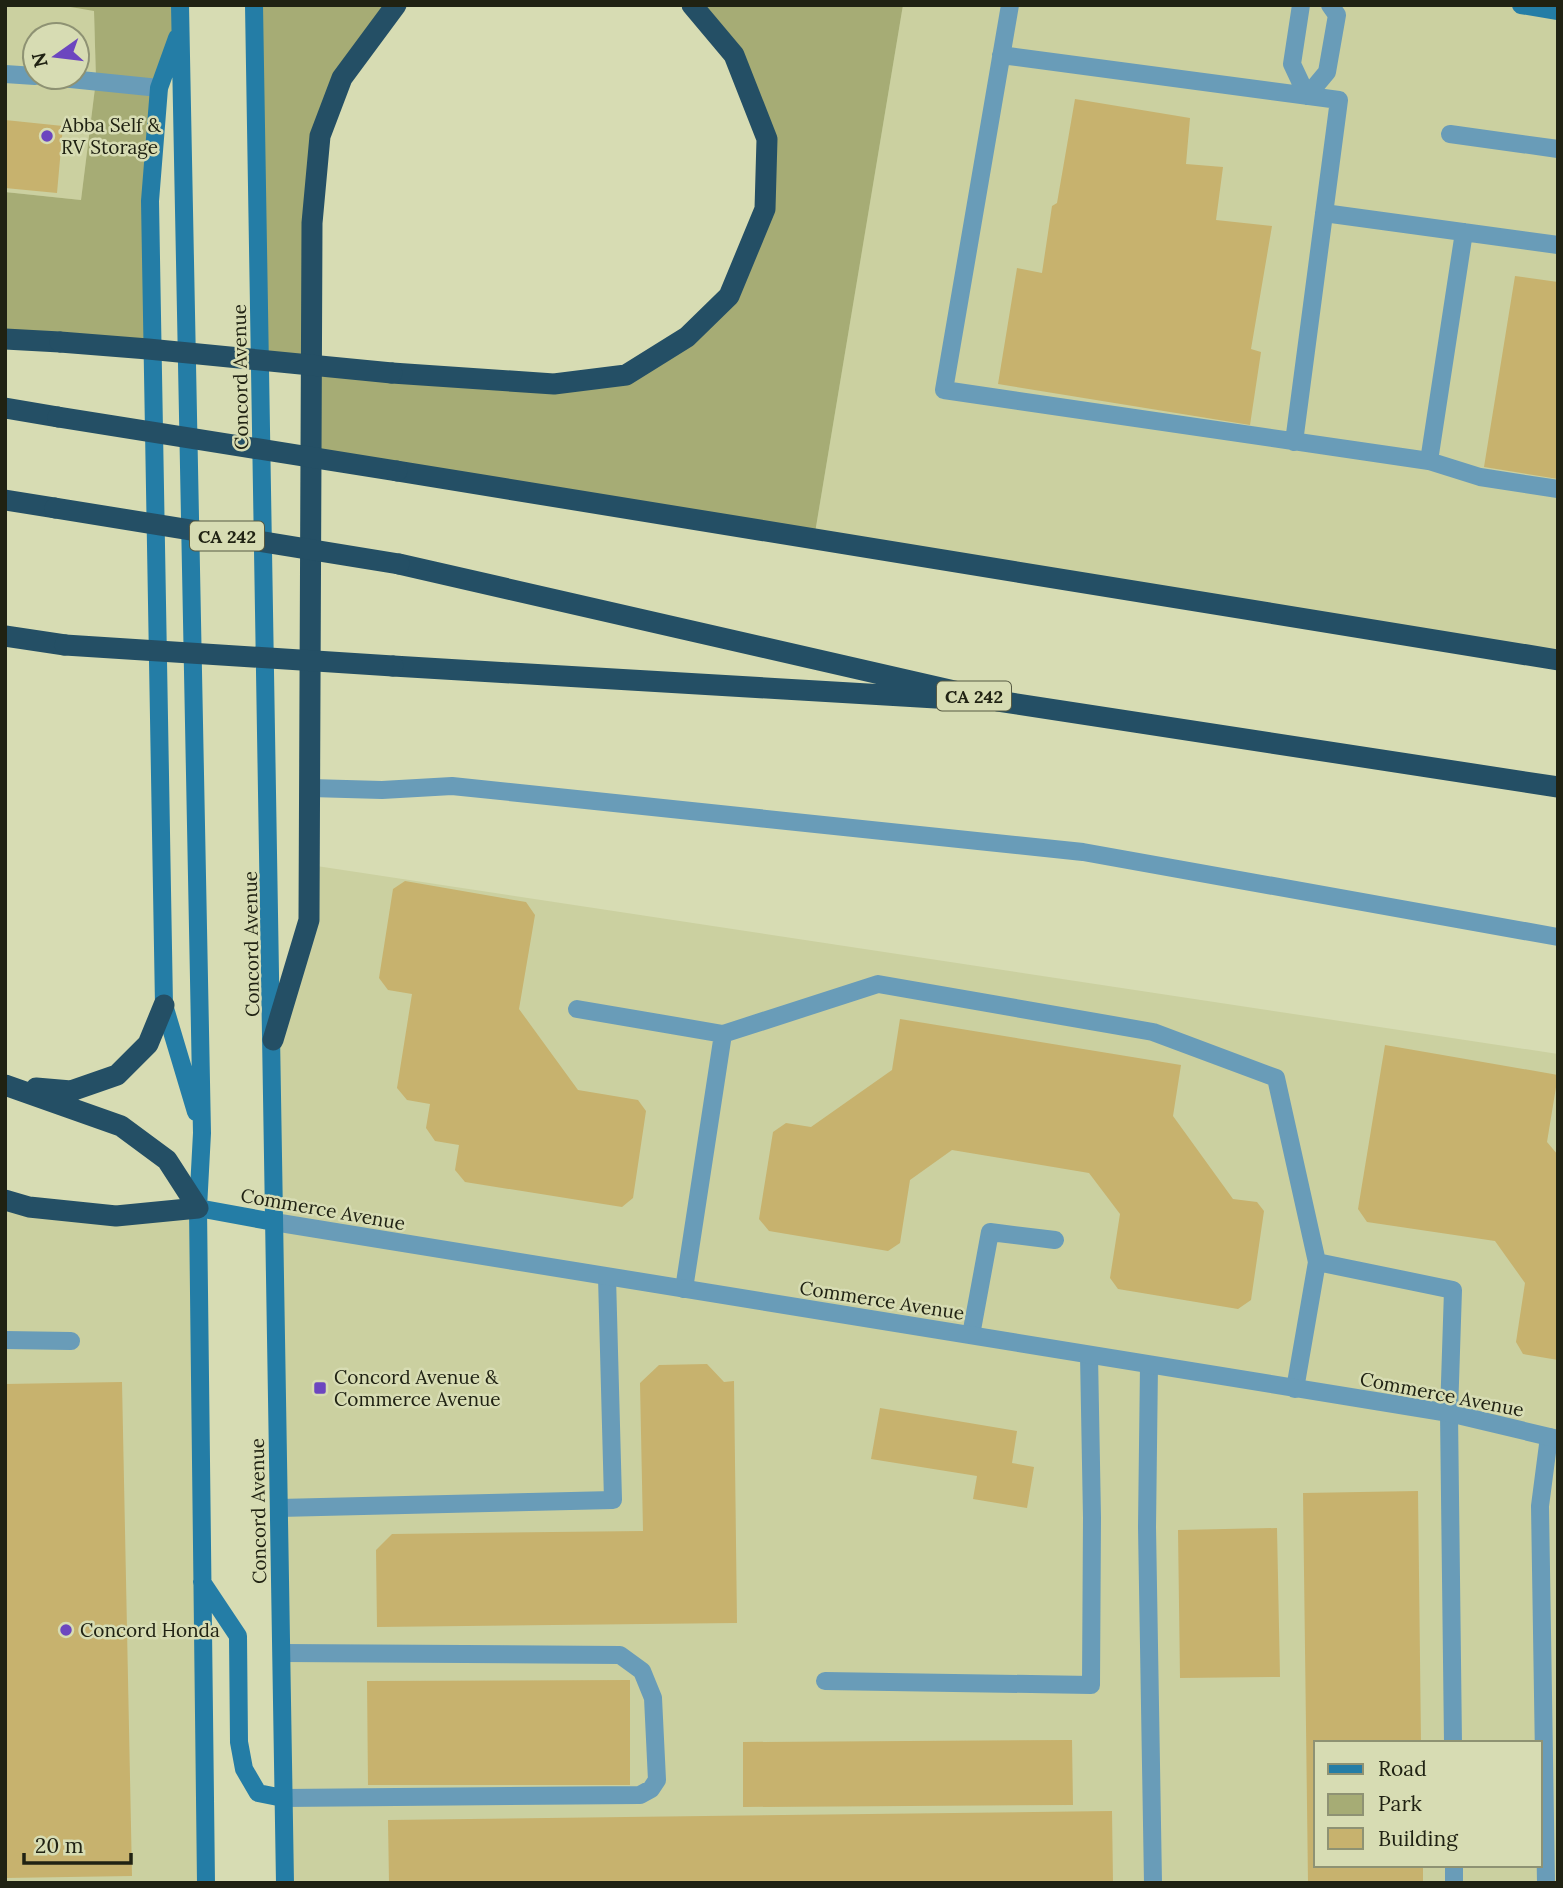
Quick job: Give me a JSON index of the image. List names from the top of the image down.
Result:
{
  "streets": {
    "highway": ["CA 242"],
    "main road": ["Concord Avenue", "Commerce Avenue"]
  },
  "crossings": [
    ["Concord Avenue", "Commerce Avenue"]
  ],
  "places": {
    "other": ["Abba Self & RV Storage", "Concord Honda"],
    "transit": ["Concord Avenue & Commerce Avenue"]
  },
  "legend": ["Road", "Park", "Building"],
  "scale_bar": "20 m",
  "north": "left"
}
